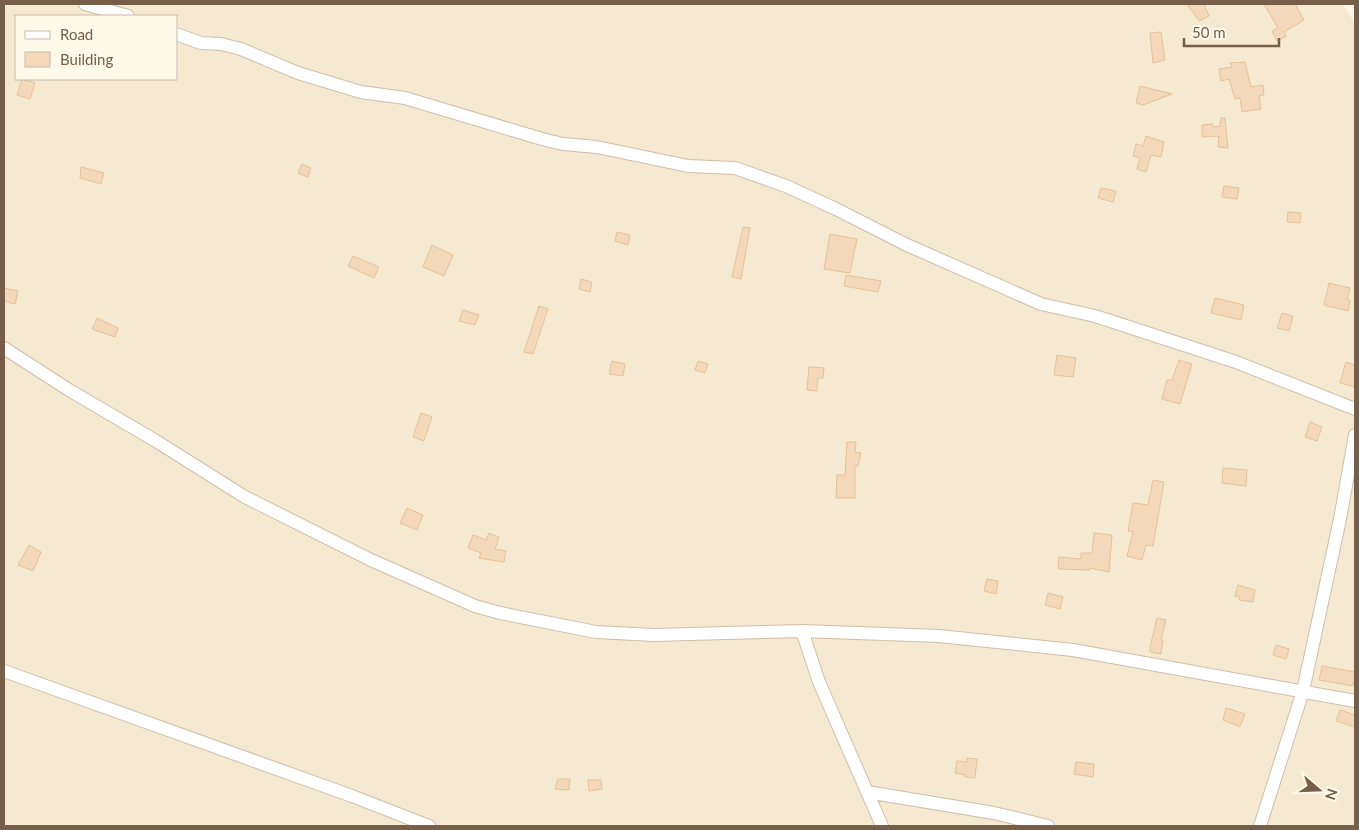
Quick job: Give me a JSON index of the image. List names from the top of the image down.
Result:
{
  "legend": ["Road", "Building"],
  "scale_bar": "50 m",
  "north": "right"
}
